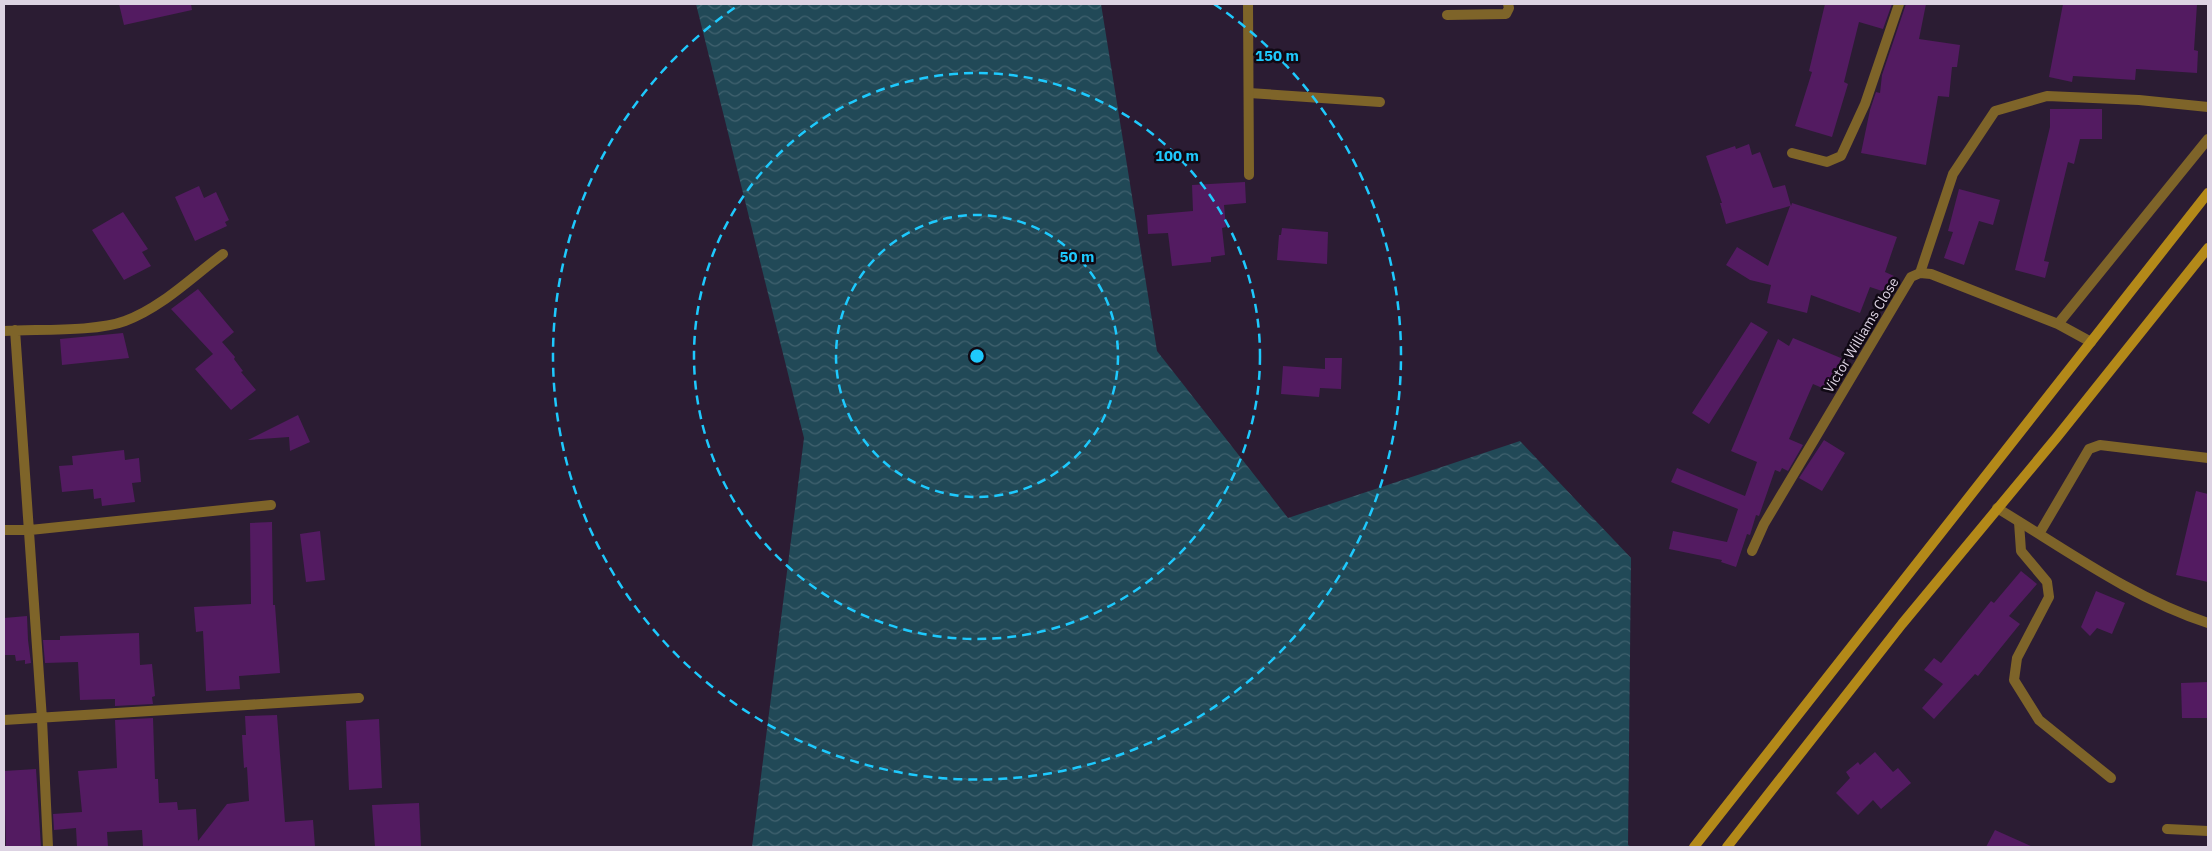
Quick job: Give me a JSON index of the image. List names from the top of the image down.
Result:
{
  "streets": {
    "street": ["Victor Williams Close"]
  },
  "rings": ["150 m", "100 m", "50 m"]
}
